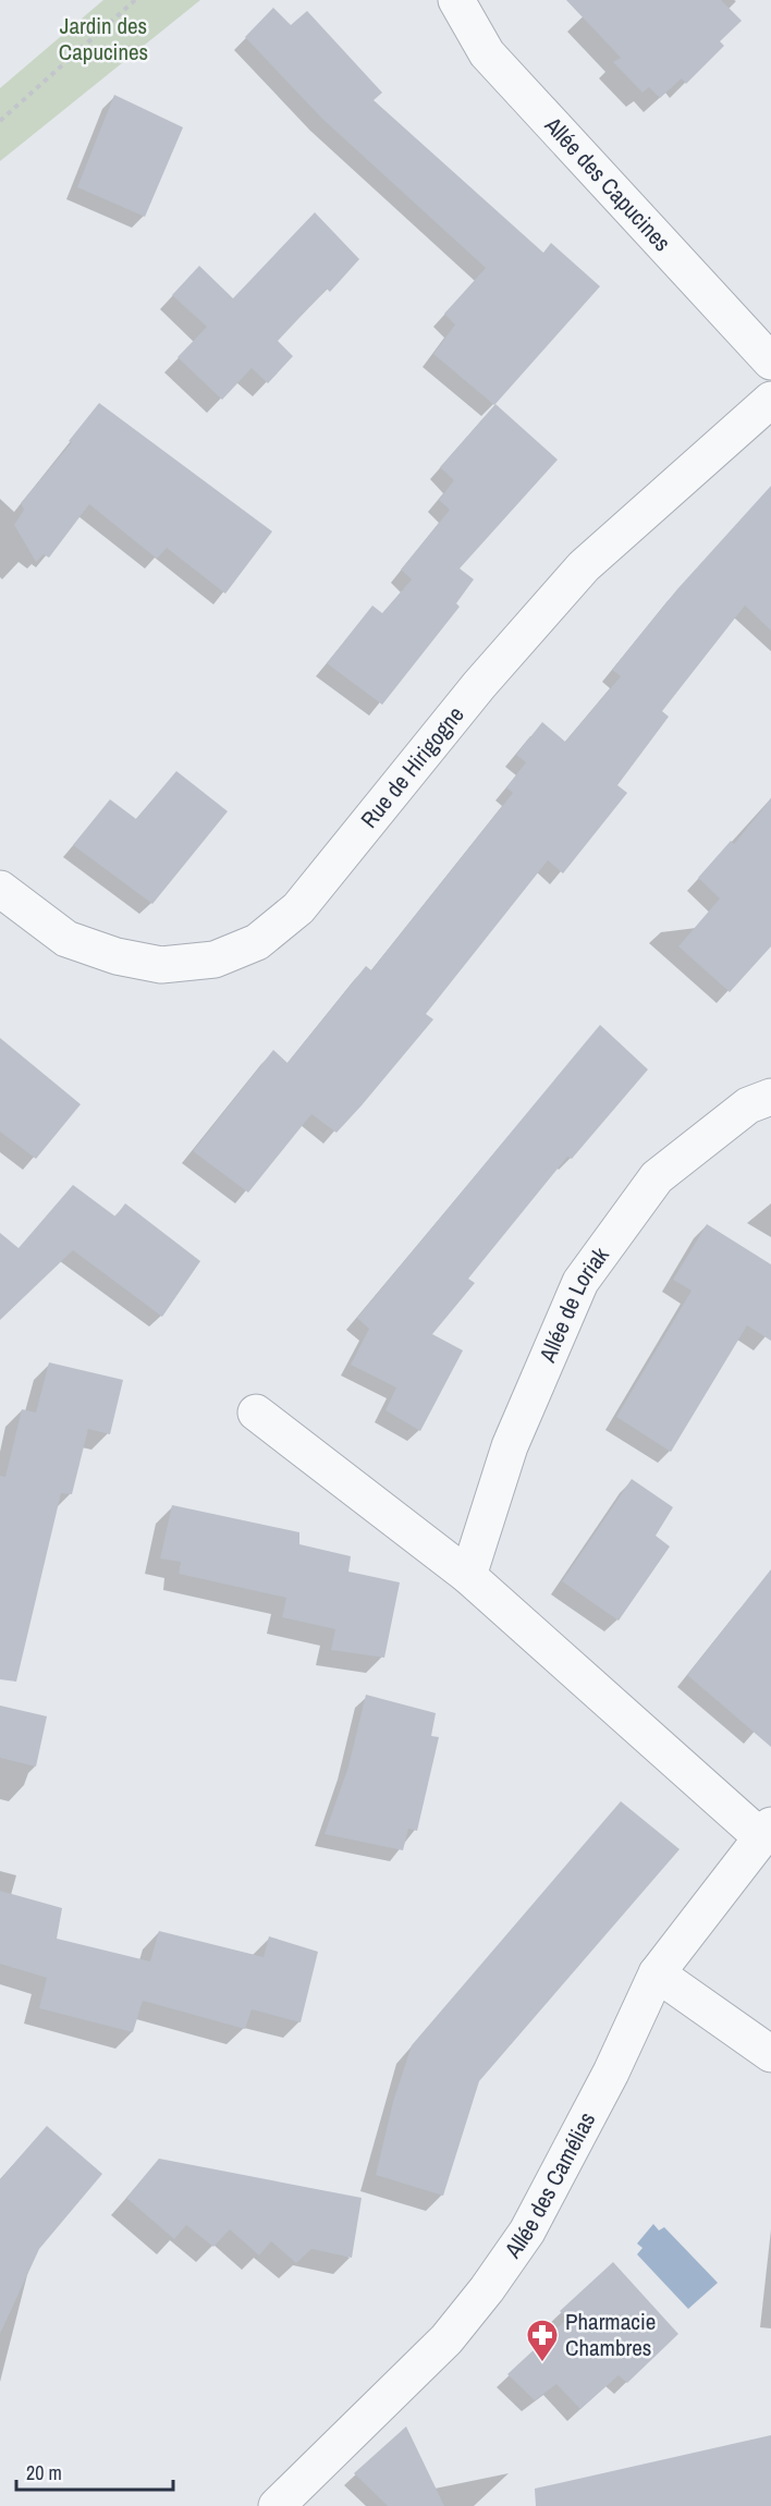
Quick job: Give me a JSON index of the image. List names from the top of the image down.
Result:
{
  "streets": {
    "street": [
      "Allée des Capucines",
      "Rue de Hirigogne",
      "Allée de Loriak",
      "Allée des Camélias"
    ]
  },
  "parks": ["Jardin des Capucines"],
  "places": {
    "pharmacy": ["Pharmacie Chambres"]
  },
  "scale_bar": "20 m"
}
